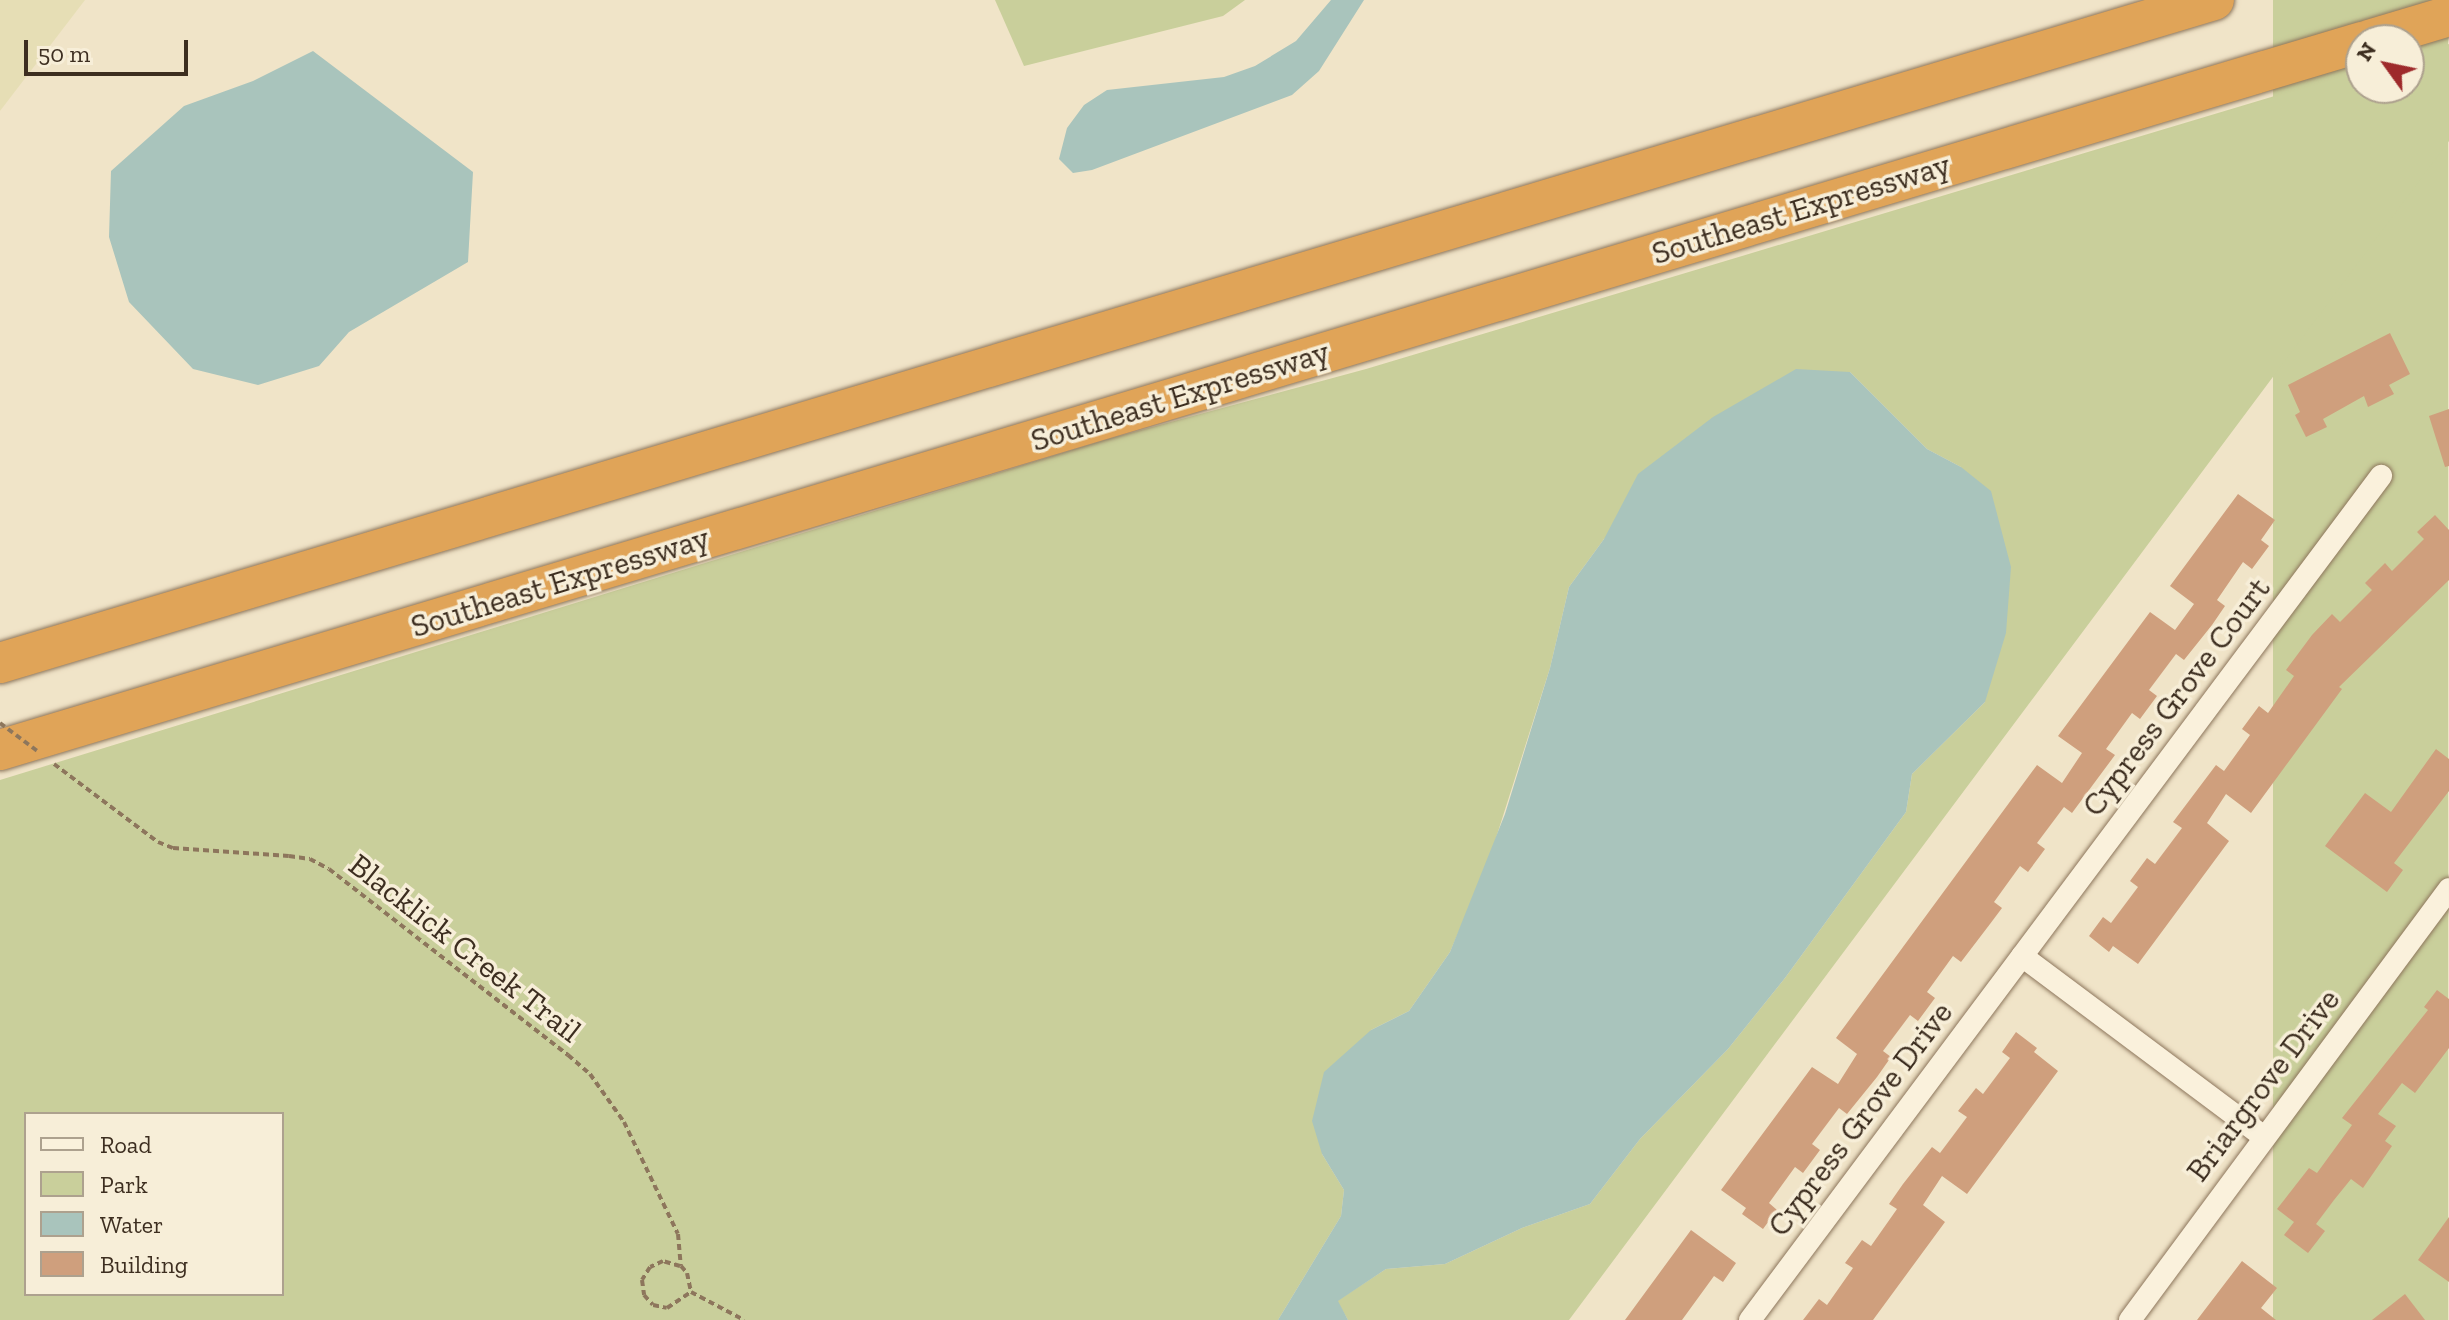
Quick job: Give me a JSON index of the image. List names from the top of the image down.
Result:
{
  "streets": {
    "highway": ["Southeast Expressway"],
    "street": ["Cypress Grove Court", "Briargrove Drive", "Cypress Grove Drive"],
    "path": ["Blacklick Creek Trail"]
  },
  "crossings": [
    ["Cypress Grove Court", "Cypress Grove Drive"]
  ],
  "legend": [
    "Road",
    "Park",
    "Water",
    "Building"
  ],
  "scale_bar": "50 m",
  "north": "top left"
}
